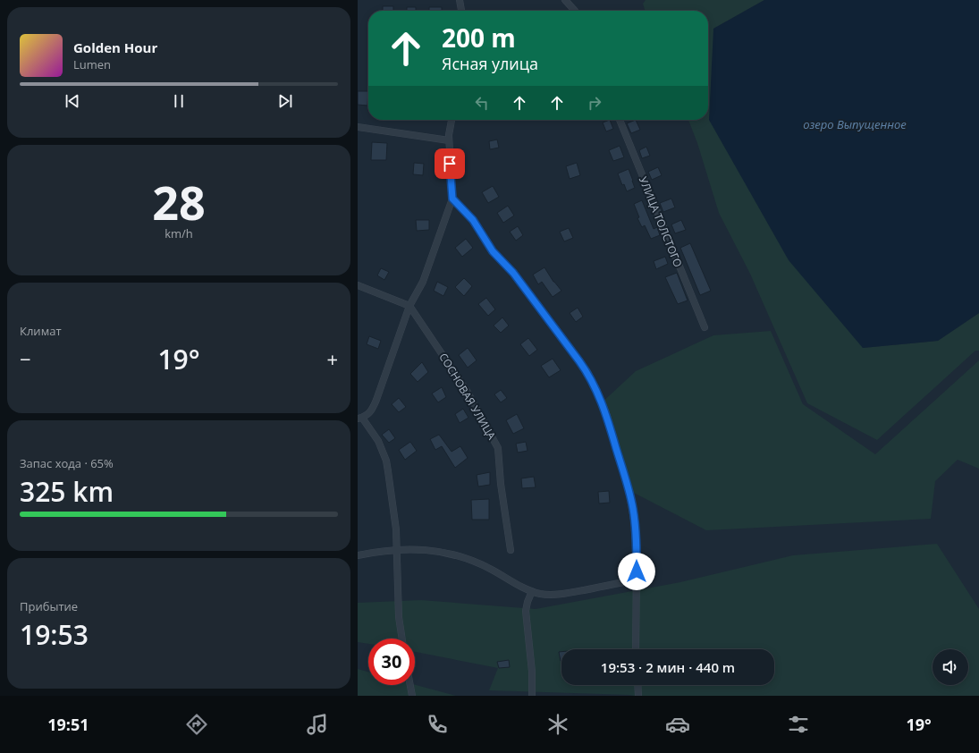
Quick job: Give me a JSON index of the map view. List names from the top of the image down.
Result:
{
  "streets": {
    "street": ["УЛИЦА ТОЛСТОГО", "СОСНОВАЯ УЛИЦА"]
  },
  "water": ["озеро Выпущенное"],
  "page": {
    "turn": ["200 m", "Ясная улица"],
    "song": ["Golden Hour", "Lumen"],
    "tile": [
      ["28", "km/h"],
      "Климат",
      ["Запас хода · 65%", "325 km"],
      ["Прибытие", "19:53"]
    ],
    "heat": ["−", "19°", "+"],
    "limit": "30",
    "trip": "19:53 · 2 мин · 440 m",
    "tabs": ["19:51", "19°"]
  }
}
